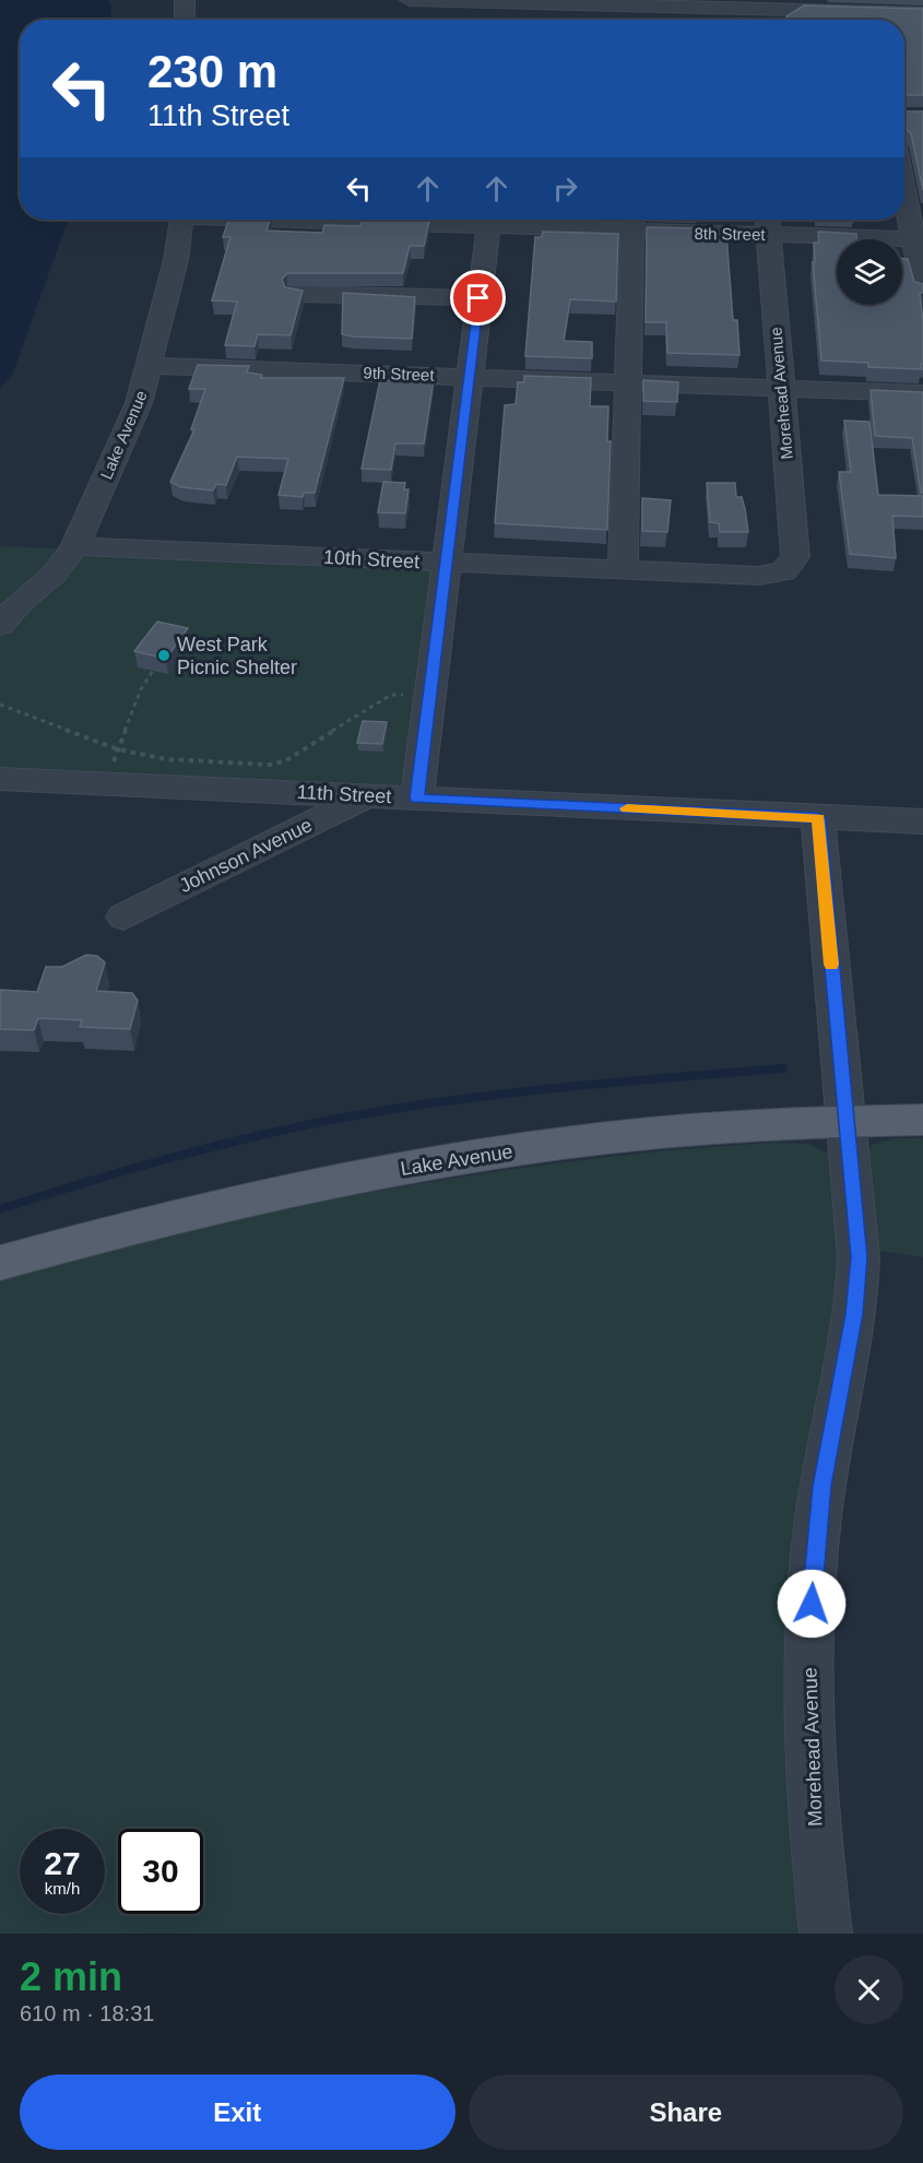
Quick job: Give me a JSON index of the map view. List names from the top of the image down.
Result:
{
  "streets": {
    "main road": ["Lake Avenue"],
    "street": [
      "8th Street",
      "9th Street",
      "Morehead Avenue",
      "10th Street",
      "11th Street",
      "Johnson Avenue"
    ]
  },
  "crossings": [
    ["8th Street", "Morehead Avenue"],
    ["9th Street", "Morehead Avenue"],
    ["9th Street", "Lake Avenue"],
    ["Morehead Avenue", "Lake Avenue"],
    ["Morehead Avenue", "10th Street"],
    ["Morehead Avenue", "11th Street"],
    ["Lake Avenue", "10th Street"],
    ["11th Street", "Johnson Avenue"]
  ],
  "places": ["West Park Picnic Shelter"],
  "page": {
    "turn": ["230 m", "11th Street"],
    "speed": "27 km/h",
    "limit": "30",
    "heading": ["2 min", "610 m · 18:31"],
    "buttons": ["Exit", "Share"]
  }
}
